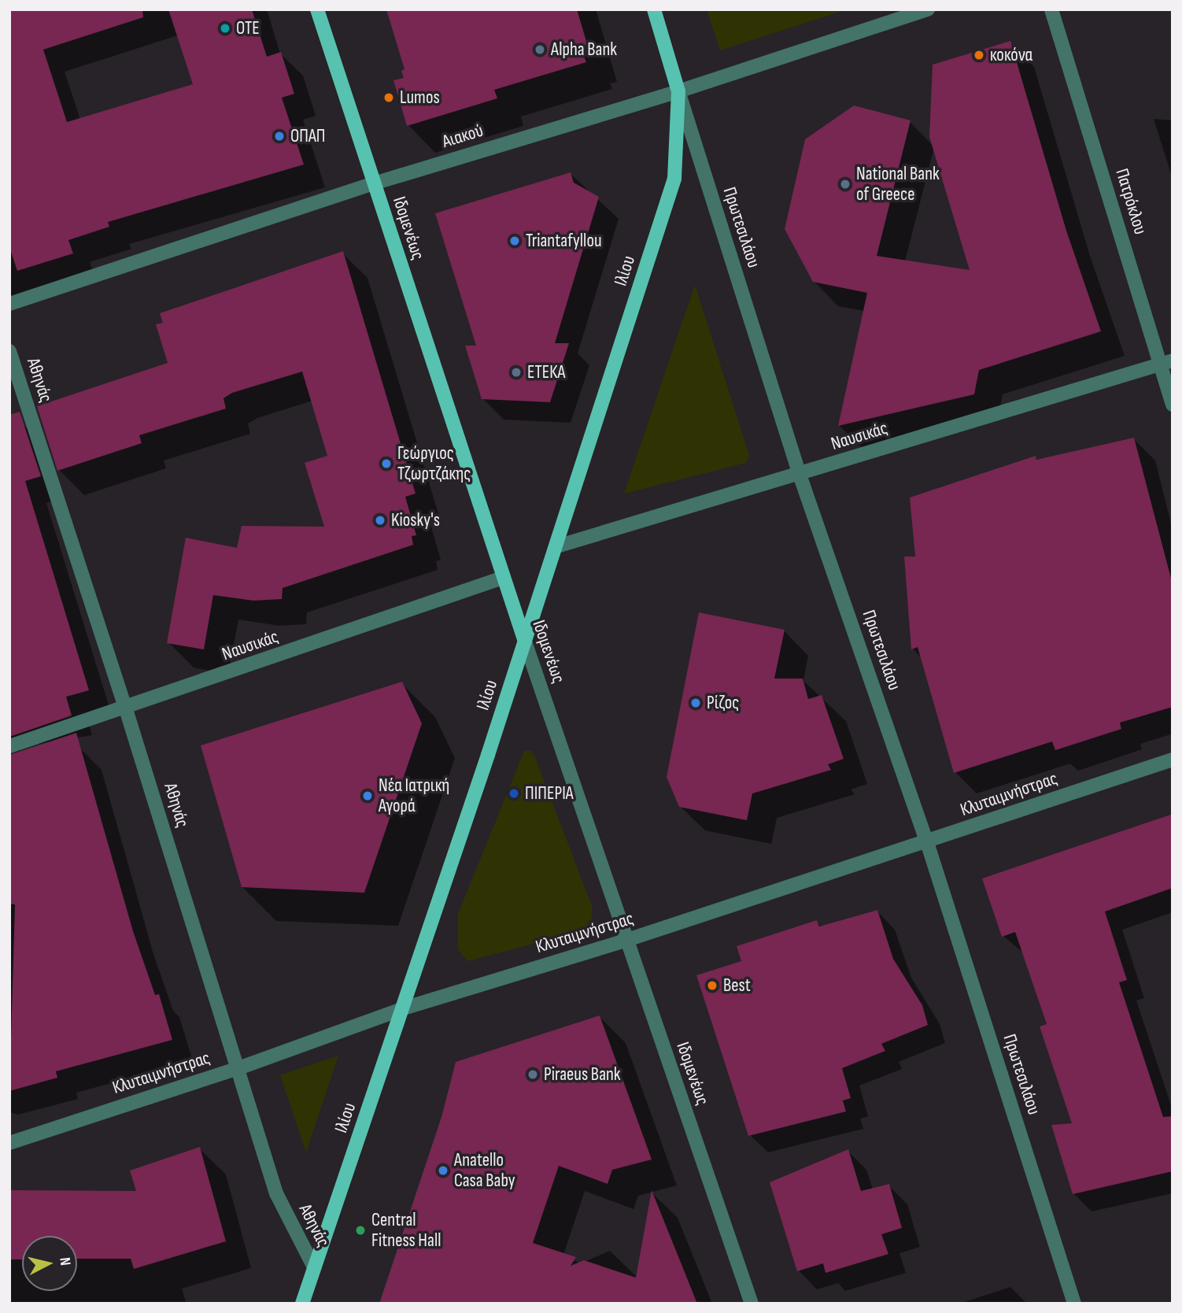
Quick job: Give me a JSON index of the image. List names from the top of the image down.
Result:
{
  "streets": {
    "main road": ["Πρωτεσιλάου", "Ιδομενέως", "Ιλίου"],
    "street": [
      "Αιακού",
      "Πατρόκλου",
      "Αθηνάς",
      "Ναυσικάς",
      "Κλυταιμνήστρας"
    ]
  },
  "crossings": [
    ["Αιακού", "Πρωτεσιλάου"],
    ["Αιακού", "Ιδομενέως"],
    ["Αιακού", "Ιλίου"],
    ["Πατρόκλου", "Ναυσικάς"],
    ["Πρωτεσιλάου", "Ιλίου"],
    ["Πρωτεσιλάου", "Ναυσικάς"],
    ["Πρωτεσιλάου", "Κλυταιμνήστρας"],
    ["Ιδομενέως", "Ιλίου"],
    ["Ιδομενέως", "Ναυσικάς"],
    ["Ιδομενέως", "Κλυταιμνήστρας"],
    ["Ιλίου", "Αθηνάς"],
    ["Ιλίου", "Ναυσικάς"],
    ["Ιλίου", "Κλυταιμνήστρας"],
    ["Αθηνάς", "Ναυσικάς"],
    ["Αθηνάς", "Κλυταιμνήστρας"]
  ],
  "places": [
    "ΟΤΕ",
    "Alpha Bank",
    "κοκόνα",
    "Lumos",
    "ΟΠΑΠ",
    "National Bank of Greece",
    "Triantafyllou",
    "ΕΤΕΚΑ",
    "Γεώργιος Τζωρτζάκης",
    "Kiosky's",
    "Ρίζος",
    "ΠΙΠΕΡΙΑ",
    "Νέα Ιατρική Αγορά",
    "Best",
    "Piraeus Bank",
    "Anatello Casa Baby",
    "Central Fitness Hall"
  ],
  "north": "right"
}
